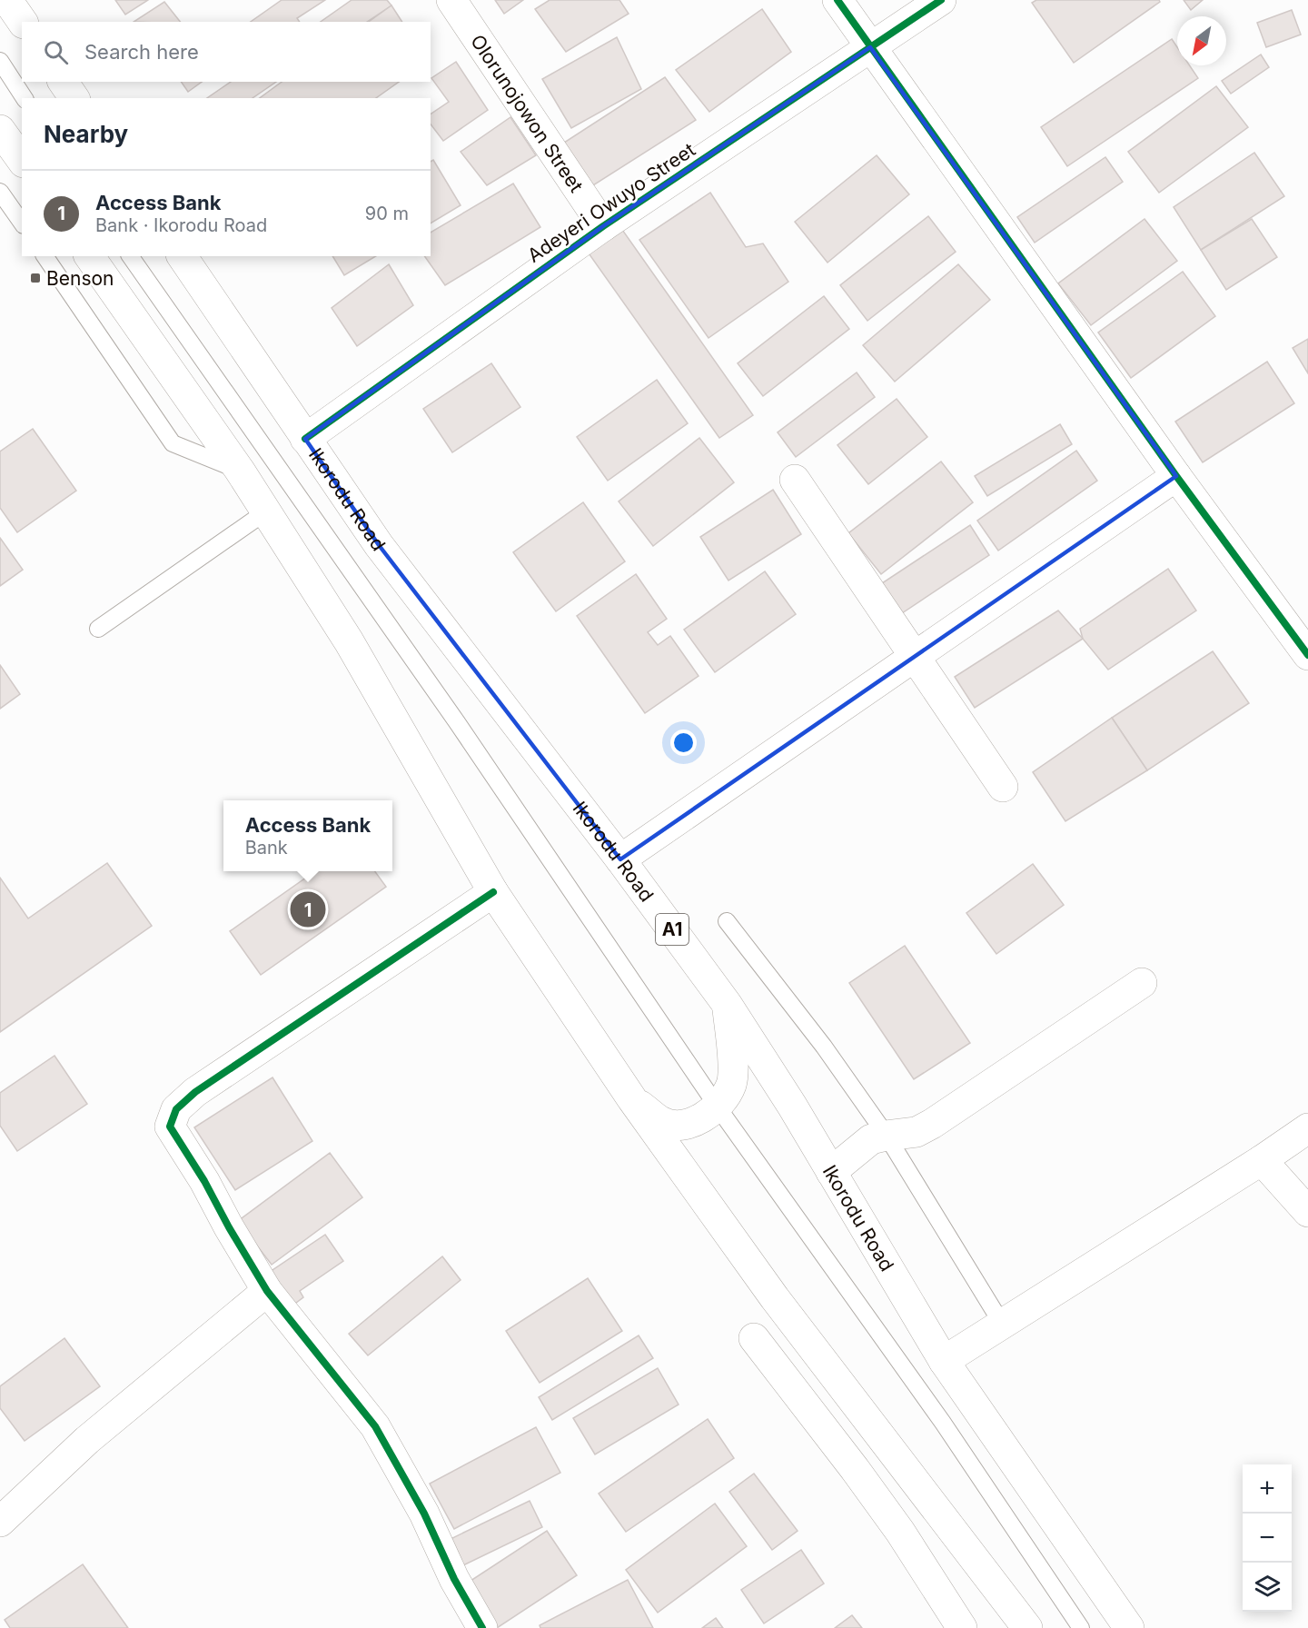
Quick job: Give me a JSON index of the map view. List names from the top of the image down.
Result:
{
  "streets": {
    "main road": [
      "Olorunojowon Street",
      "Adeyeri Owuyo Street",
      "Ikorodu Road",
      "A1"
    ]
  },
  "crossings": [
    ["Olorunojowon Street", "Adeyeri Owuyo Street"],
    ["Adeyeri Owuyo Street", "Ikorodu Road"]
  ],
  "places": {
    "transit": ["Benson"]
  },
  "north": "bottom left",
  "page": {
    "search": "Search here",
    "heading": "Nearby",
    "list": [
      {
        "mark": "1",
        "name": "Access Bank",
        "note": "Bank · Ikorodu Road",
        "value": "90 m"
      }
    ],
    "popup": ["Access Bank", "Bank"],
    "pins": "1",
    "map_buttons": ["+", "−"]
  }
}
